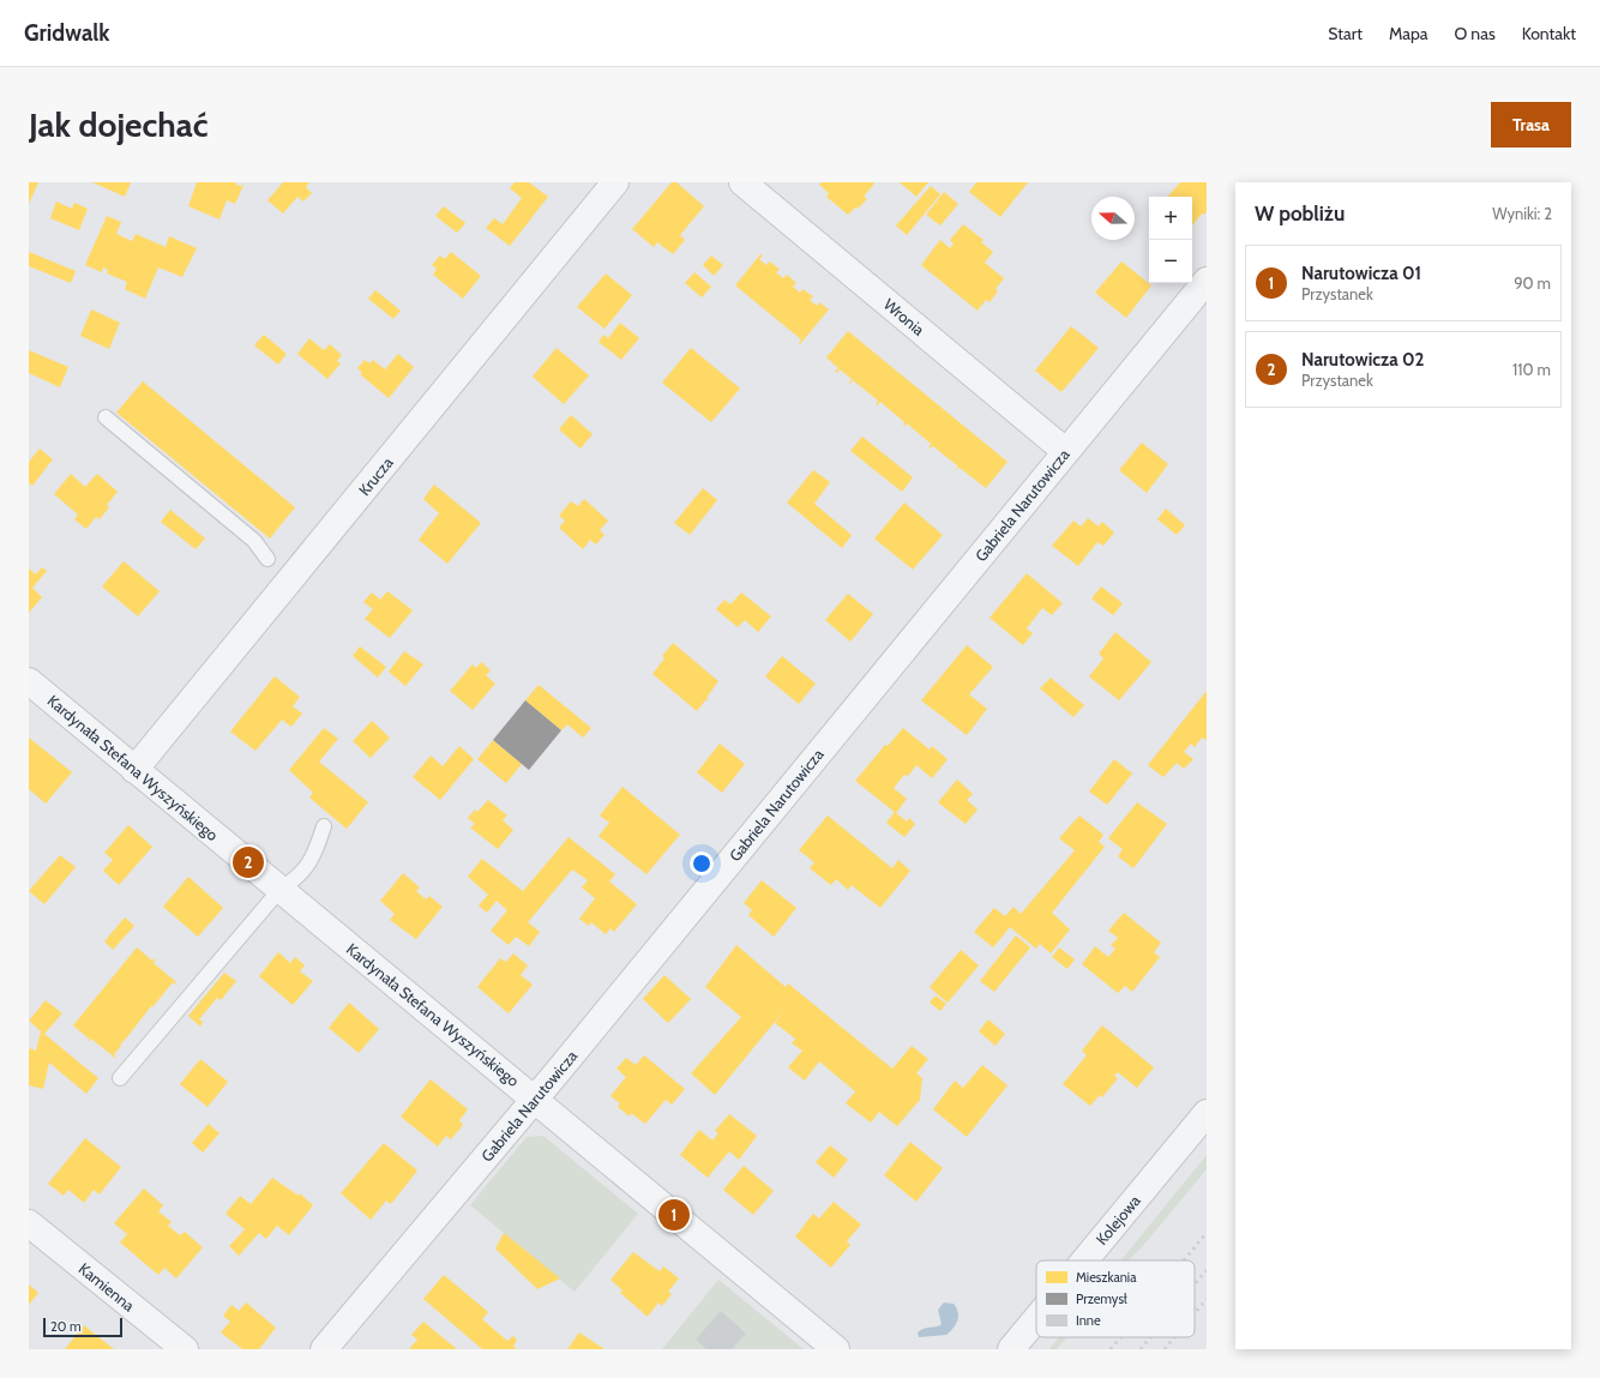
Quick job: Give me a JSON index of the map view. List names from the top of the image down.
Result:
{
  "streets": {
    "street": [
      "Wronia",
      "Krucza",
      "Gabriela Narutowicza",
      "Kardynała Stefana Wyszyńskiego",
      "Kolejowa",
      "Kamienna"
    ]
  },
  "crossings": [
    ["Wronia", "Gabriela Narutowicza"],
    ["Krucza", "Kardynała Stefana Wyszyńskiego"],
    ["Gabriela Narutowicza", "Kardynała Stefana Wyszyńskiego"]
  ],
  "legend": ["Mieszkania", "Przemysł", "Inne"],
  "scale_bar": "20 m",
  "north": "left",
  "page": {
    "header": "Gridwalk",
    "nav": [
      "Start",
      "Mapa",
      "O nas",
      "Kontakt"
    ],
    "buttons": "Trasa",
    "title": "Jak dojechać",
    "heading": ["W pobliżu", "Wyniki: 2"],
    "map_buttons": ["+", "−"],
    "list": [
      {
        "mark": "1",
        "name": "Narutowicza 01",
        "note": "Przystanek",
        "value": "90 m"
      },
      {
        "mark": "2",
        "name": "Narutowicza 02",
        "note": "Przystanek",
        "value": "110 m"
      }
    ],
    "pins": ["2", "1"],
    "scale": "20 m"
  }
}
